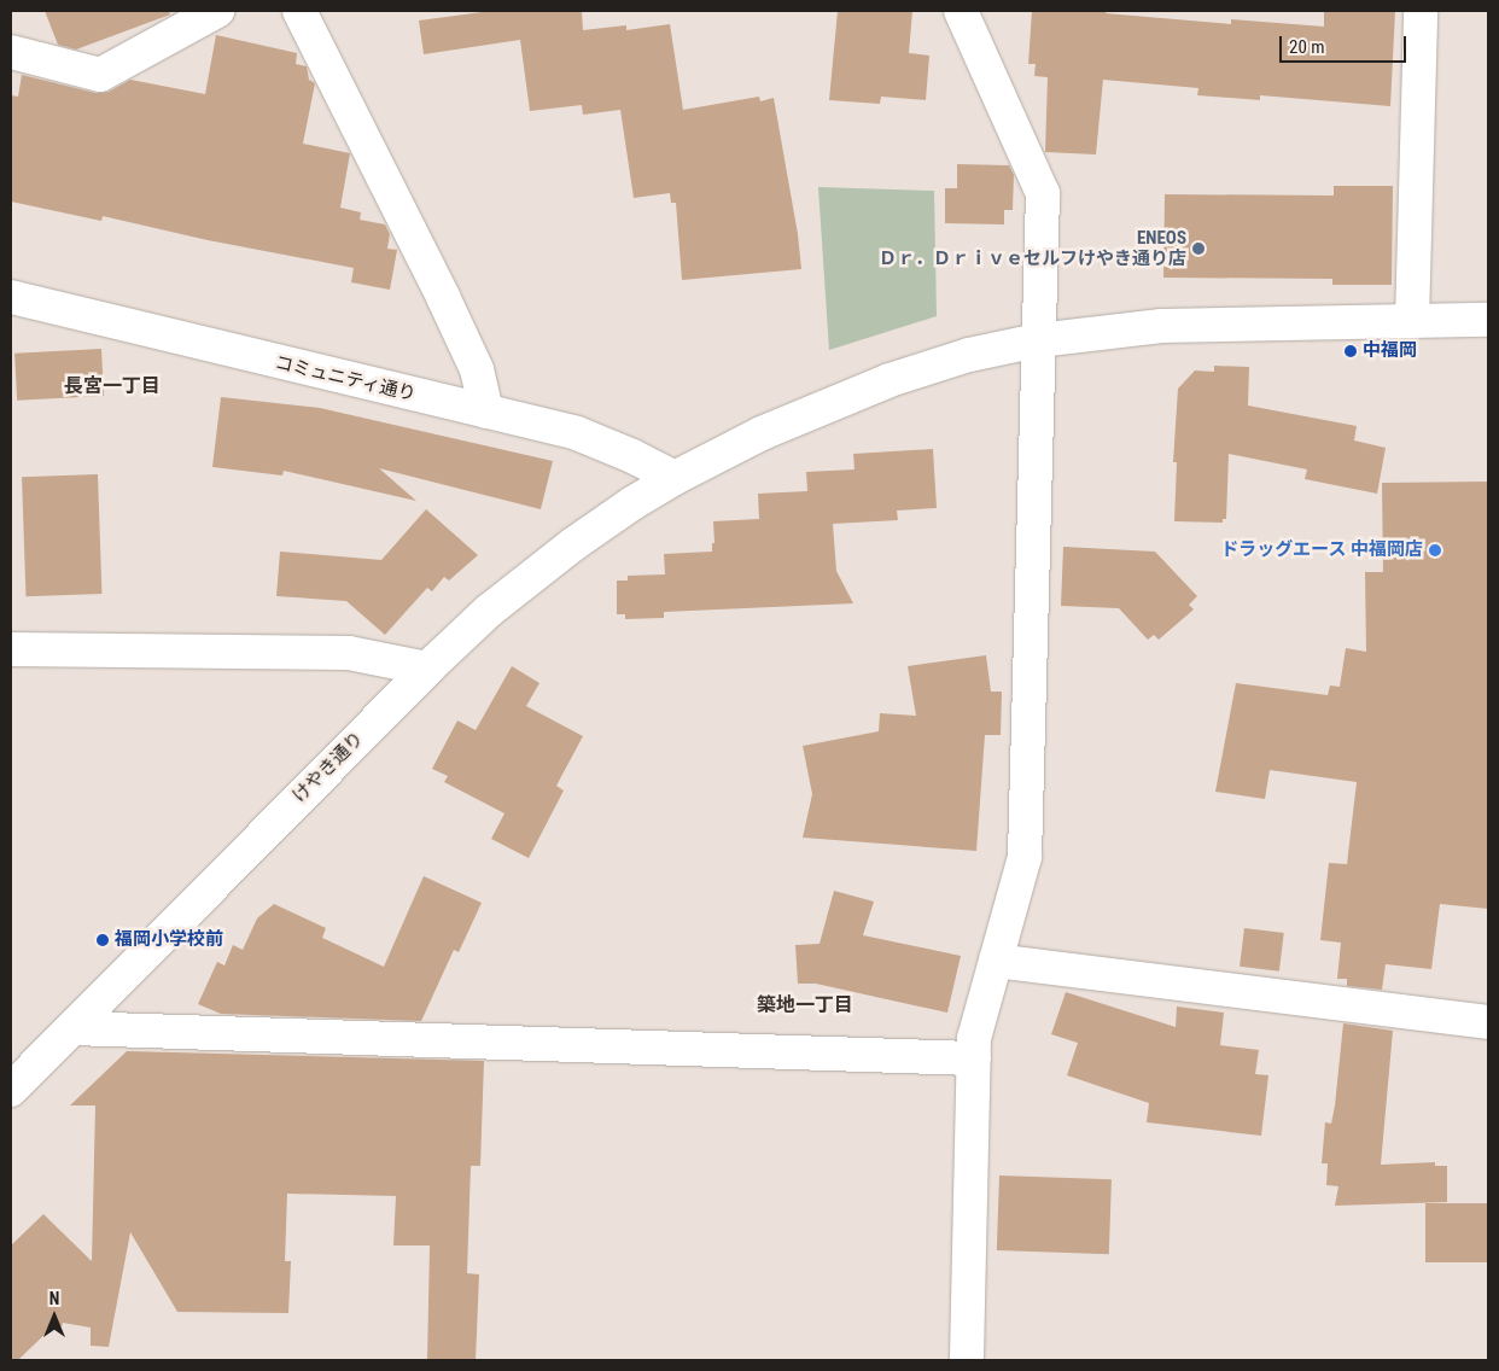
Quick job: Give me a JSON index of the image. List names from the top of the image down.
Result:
{
  "streets": {
    "street": ["コミュニティ通り", "けやき通り"]
  },
  "crossings": [
    ["コミュニティ通り", "けやき通り"]
  ],
  "districts": ["長宮一丁目", "築地一丁目"],
  "places": [
    "ENEOS Ｄｒ．Ｄｒｉｖｅセルフけやき通り店",
    "中福岡",
    "ドラッグエース 中福岡店",
    "福岡小学校前"
  ],
  "scale_bar": "20 m",
  "north": "top"
}
